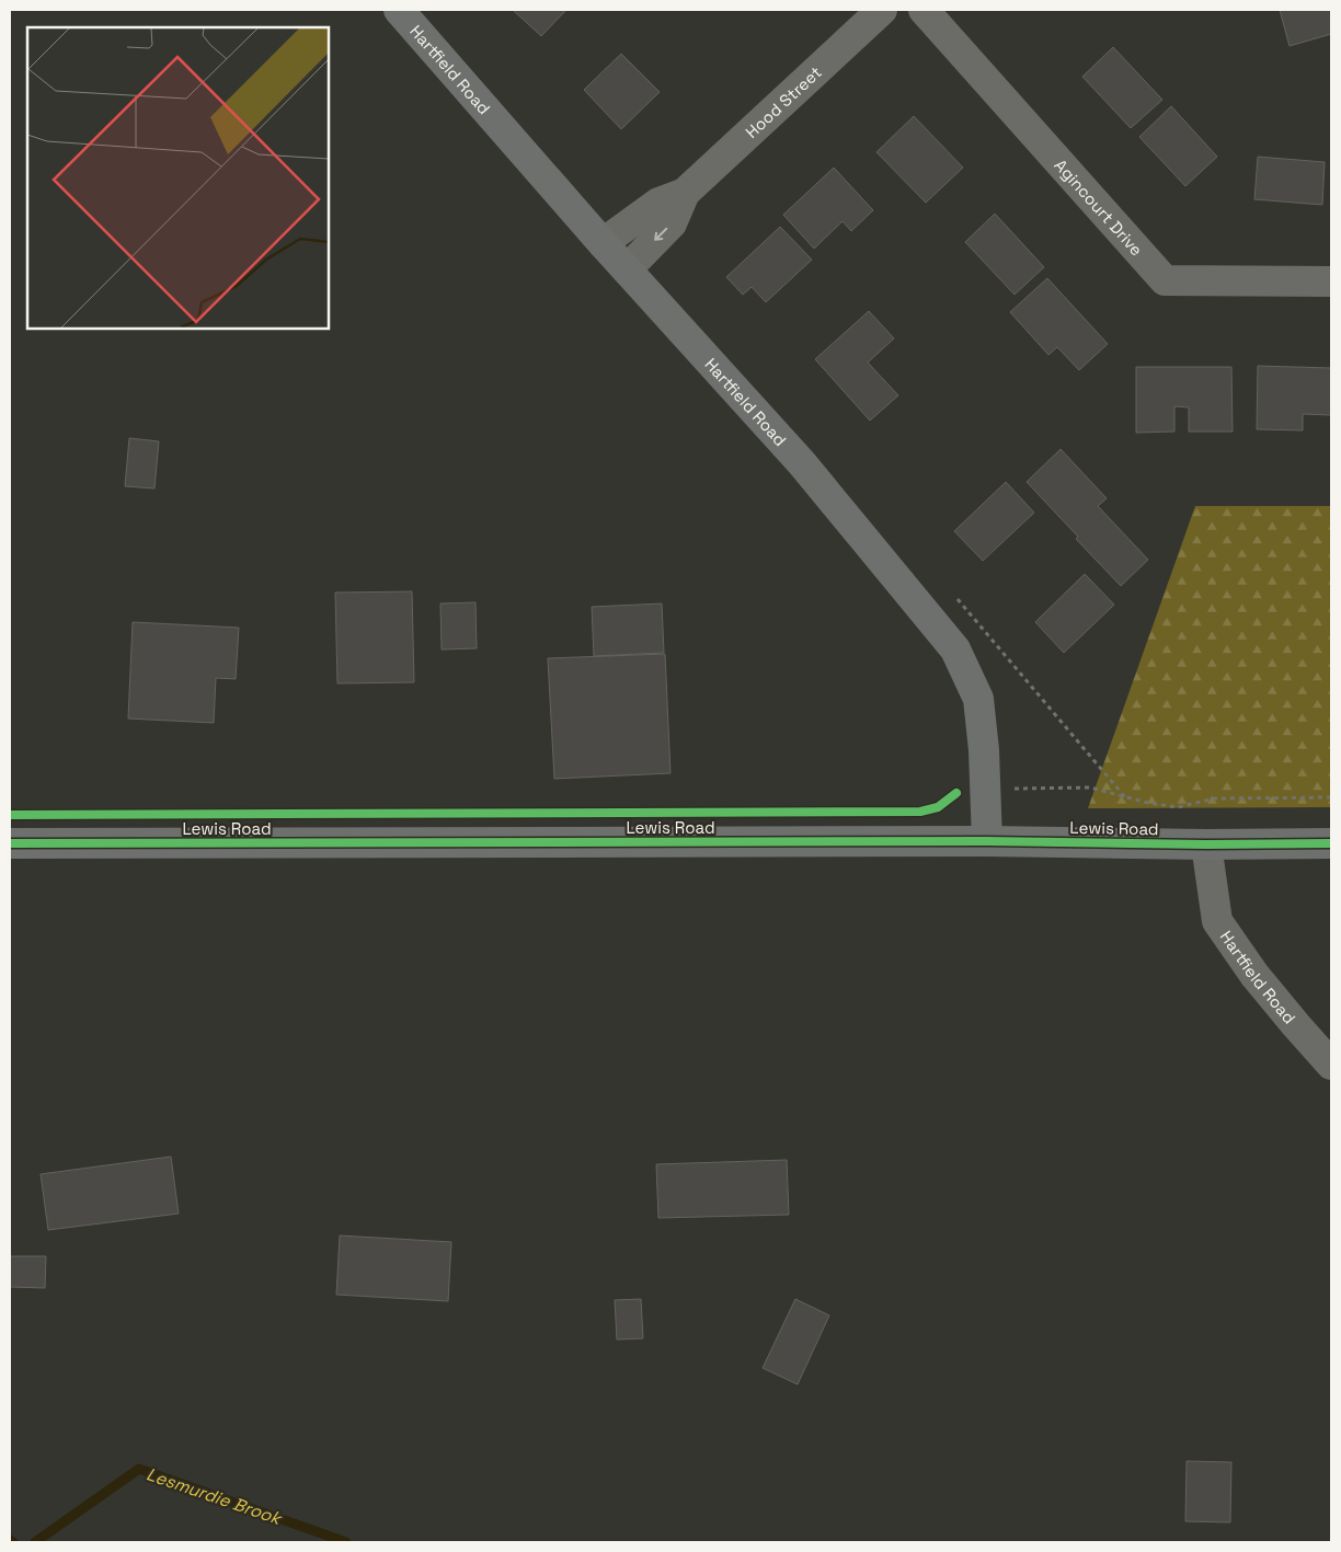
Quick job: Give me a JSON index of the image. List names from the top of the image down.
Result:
{
  "streets": {
    "street": [
      "Hartfield Road",
      "Hood Street",
      "Agincourt Drive",
      "Lewis Road"
    ]
  },
  "crossings": [
    ["Hartfield Road", "Hood Street"],
    ["Hartfield Road", "Lewis Road"]
  ],
  "water": ["Lesmurdie Brook"]
}
